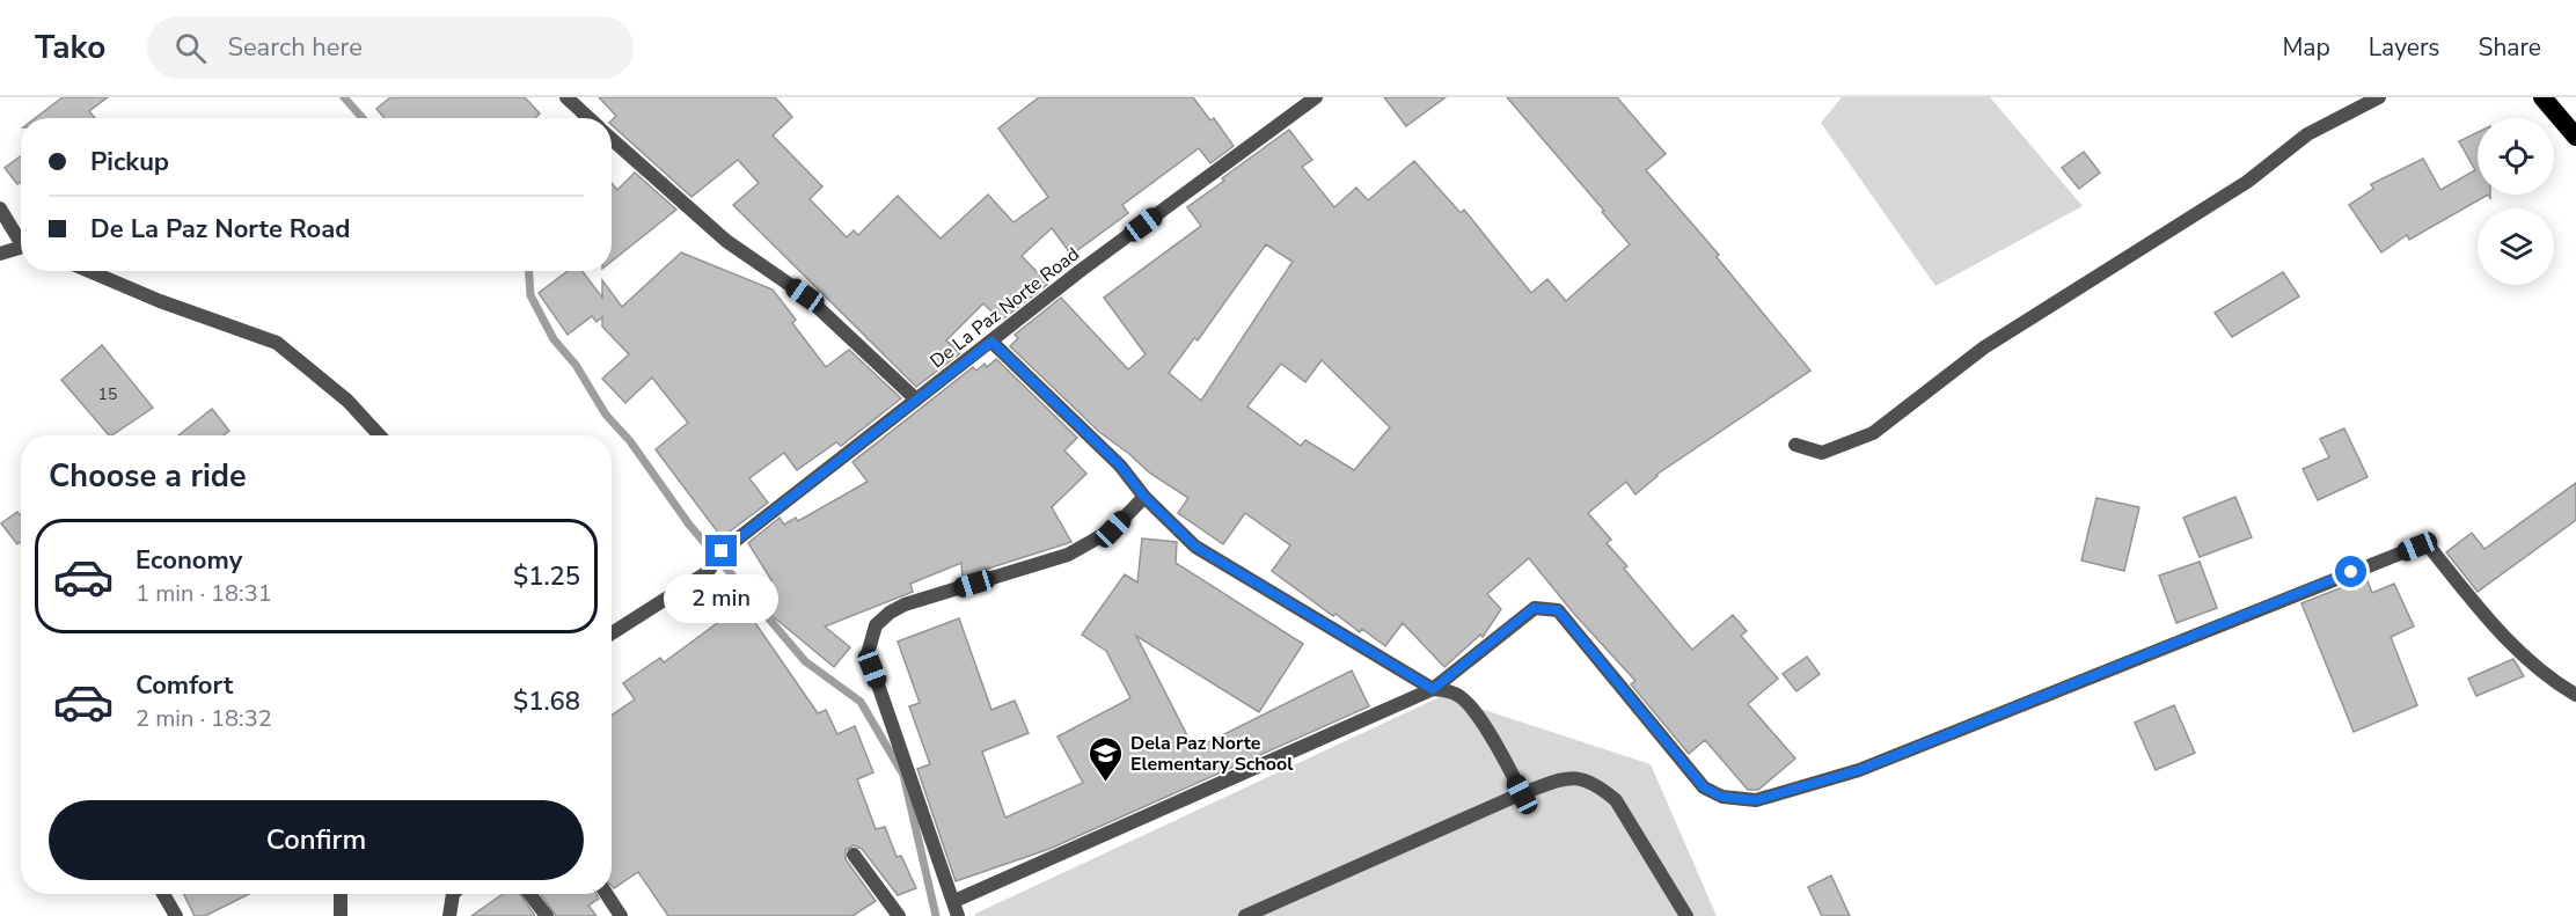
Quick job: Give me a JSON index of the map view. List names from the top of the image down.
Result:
{
  "streets": {
    "street": ["De La Paz Norte Road"]
  },
  "places": {
    "school or university": ["Dela Paz Norte Elementary School"]
  },
  "house_numbers": ["15"],
  "page": {
    "header": "Tako",
    "search": "Search here",
    "nav": ["Map", "Layers", "Share"],
    "banner": ["Pickup", "De La Paz Norte Road"],
    "heading": "Choose a ride",
    "list": [
      {
        "name": "Economy",
        "note": "1 min · 18:31",
        "value": "$1.25"
      },
      {
        "name": "Comfort",
        "note": "2 min · 18:32",
        "value": "$1.68"
      }
    ],
    "bubble": "2 min",
    "buttons": "Confirm"
  }
}
